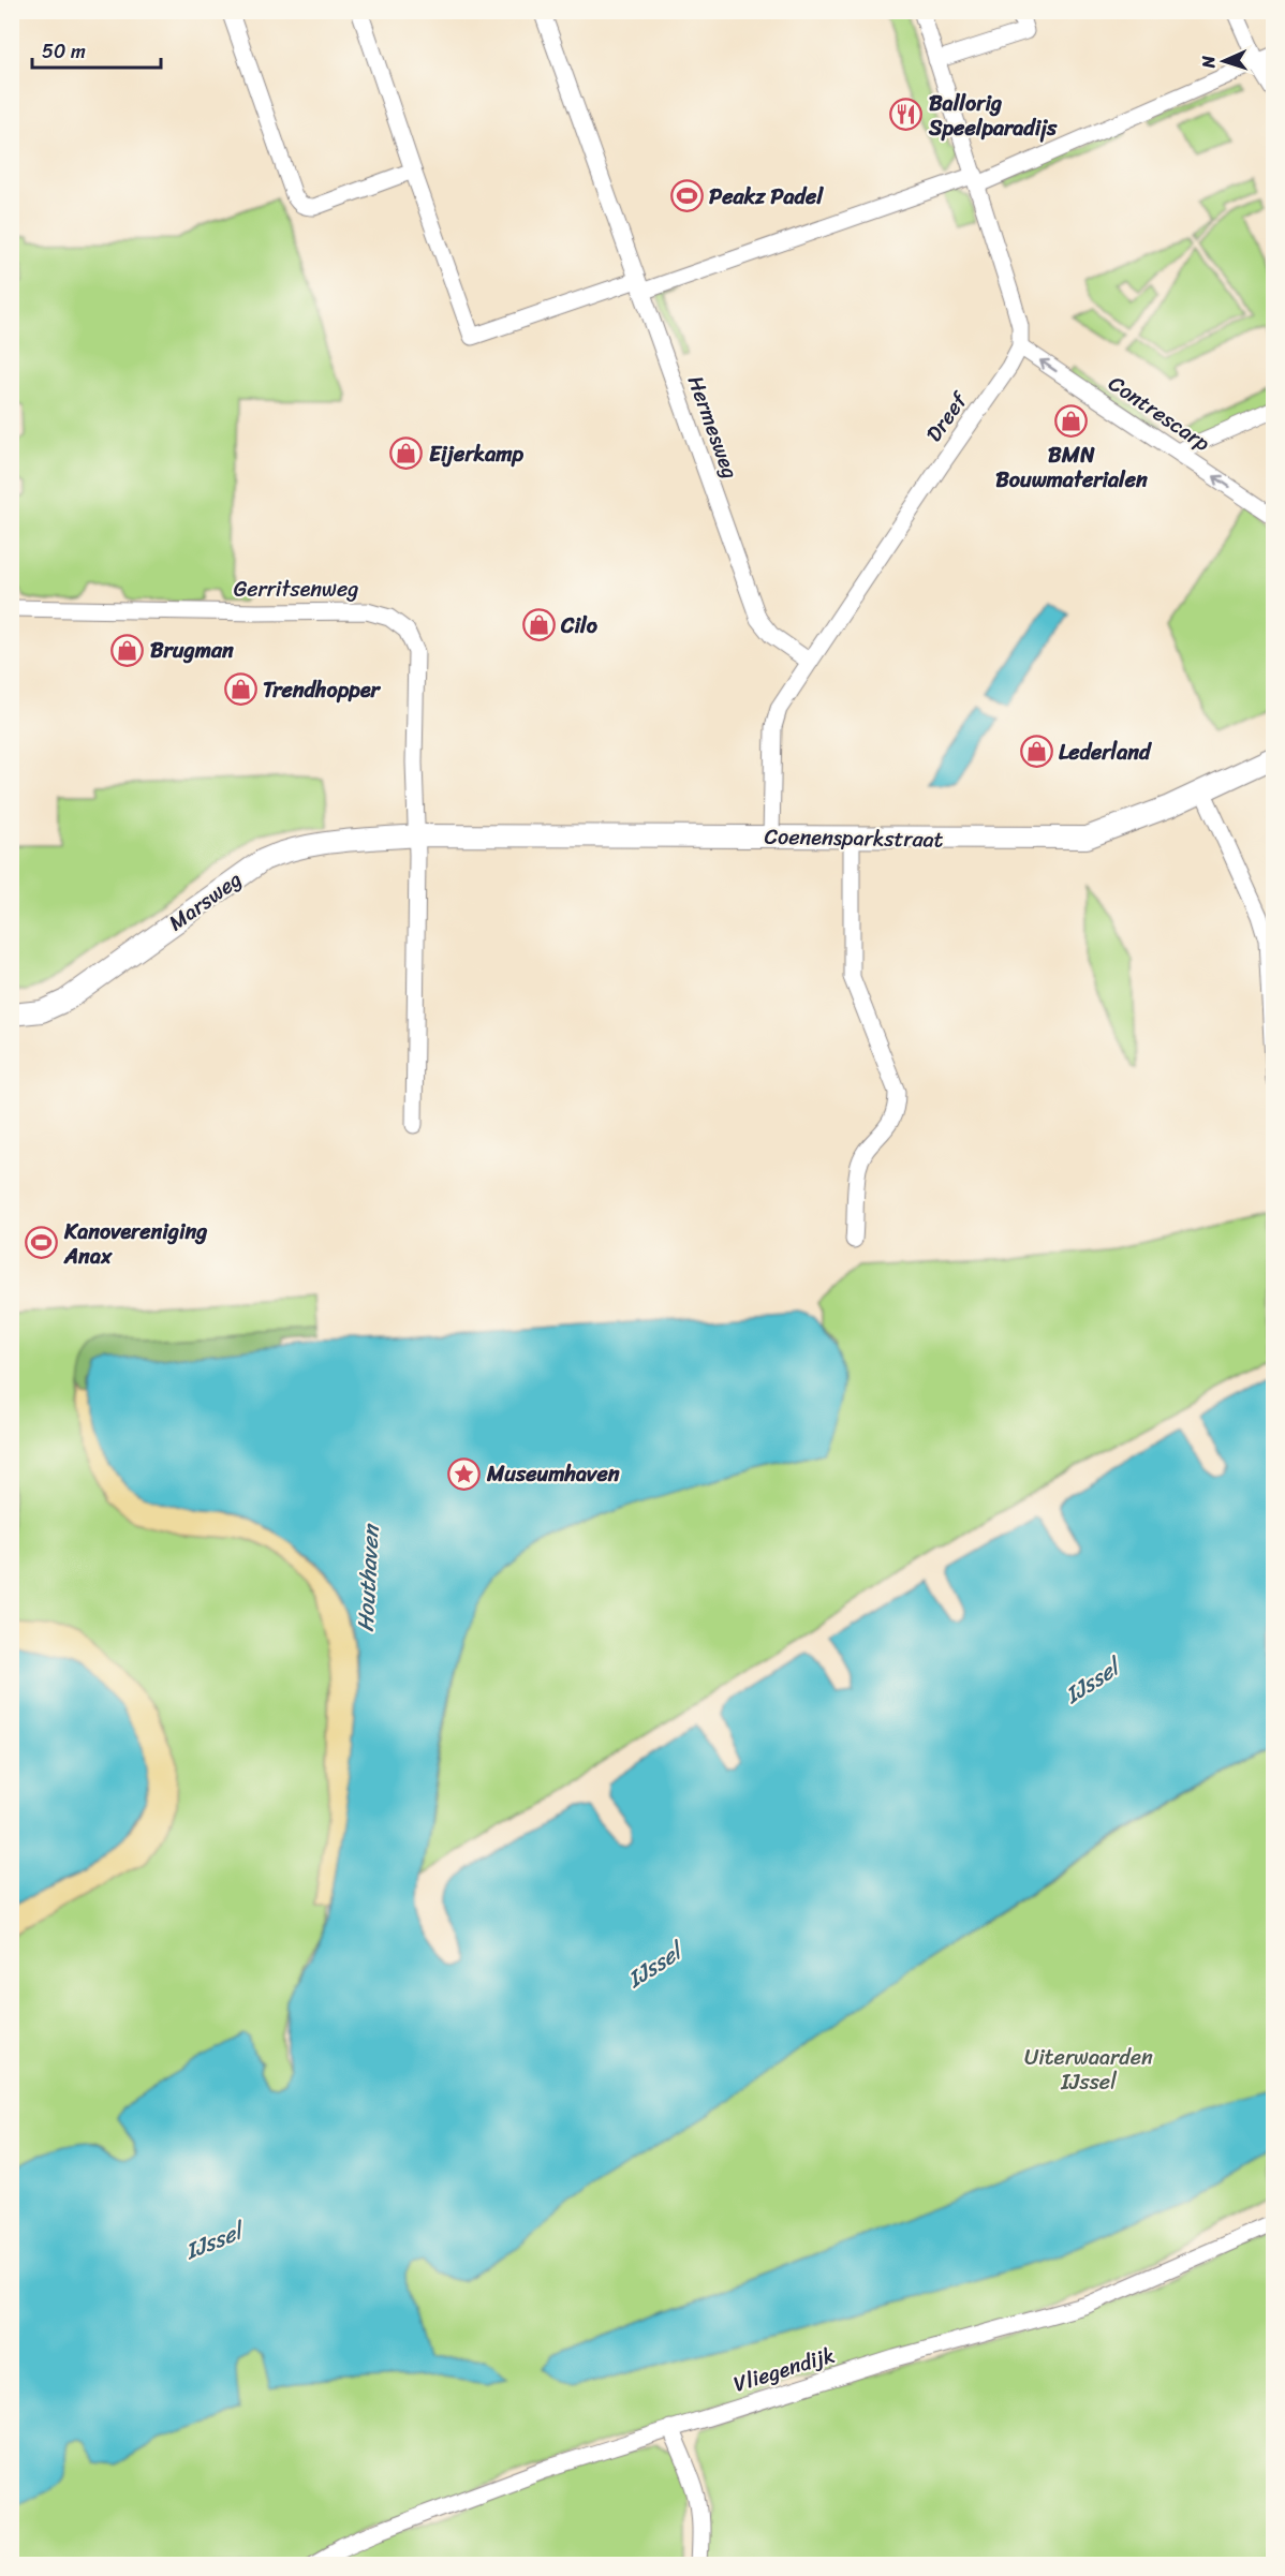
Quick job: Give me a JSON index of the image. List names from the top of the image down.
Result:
{
  "streets": {
    "street": [
      "Contrescarp",
      "Dreef",
      "Hermesweg",
      "Gerritsenweg",
      "Coenensparkstraat",
      "Marsweg",
      "Vliegendijk"
    ]
  },
  "crossings": [
    ["Contrescarp", "Dreef"],
    ["Dreef", "Hermesweg"],
    ["Gerritsenweg", "Coenensparkstraat"],
    ["Gerritsenweg", "Marsweg"],
    ["Coenensparkstraat", "Marsweg"]
  ],
  "one_way": ["Contrescarp"],
  "water": ["Houthaven", "IJssel"],
  "parks": ["Uiterwaarden IJssel"],
  "places": {
    "restaurant": ["Ballorig Speelparadijs"],
    "sports": ["Peakz Padel", "Kanovereniging Anax"],
    "shop": [
      "BMN Bouwmaterialen",
      "Eijerkamp",
      "Cilo",
      "Brugman",
      "Trendhopper",
      "Lederland"
    ],
    "place": ["Museumhaven"]
  },
  "scale_bar": "50 m",
  "north": "left"
}
